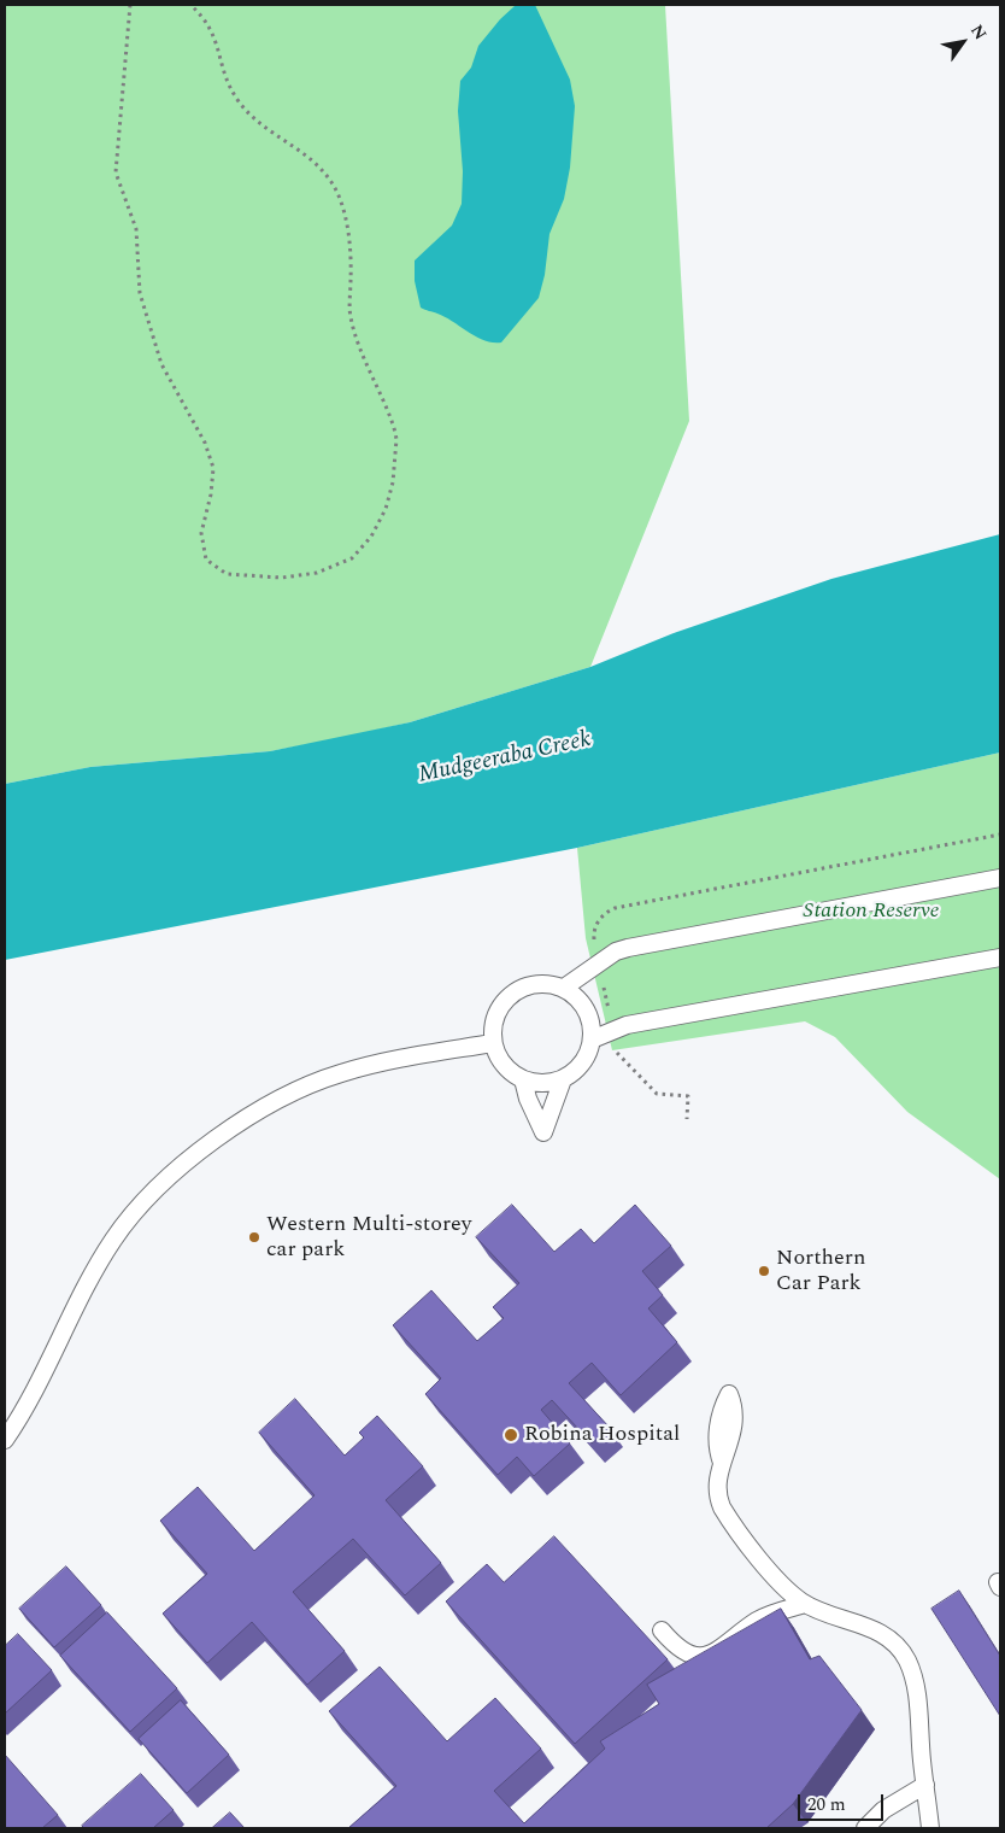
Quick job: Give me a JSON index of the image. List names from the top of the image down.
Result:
{
  "water": ["Mudgeeraba Creek"],
  "parks": ["Station Reserve"],
  "places": ["Western Multi-storey car park", "Northern Car Park", "Robina Hospital"],
  "scale_bar": "20 m",
  "north": "top right"
}
